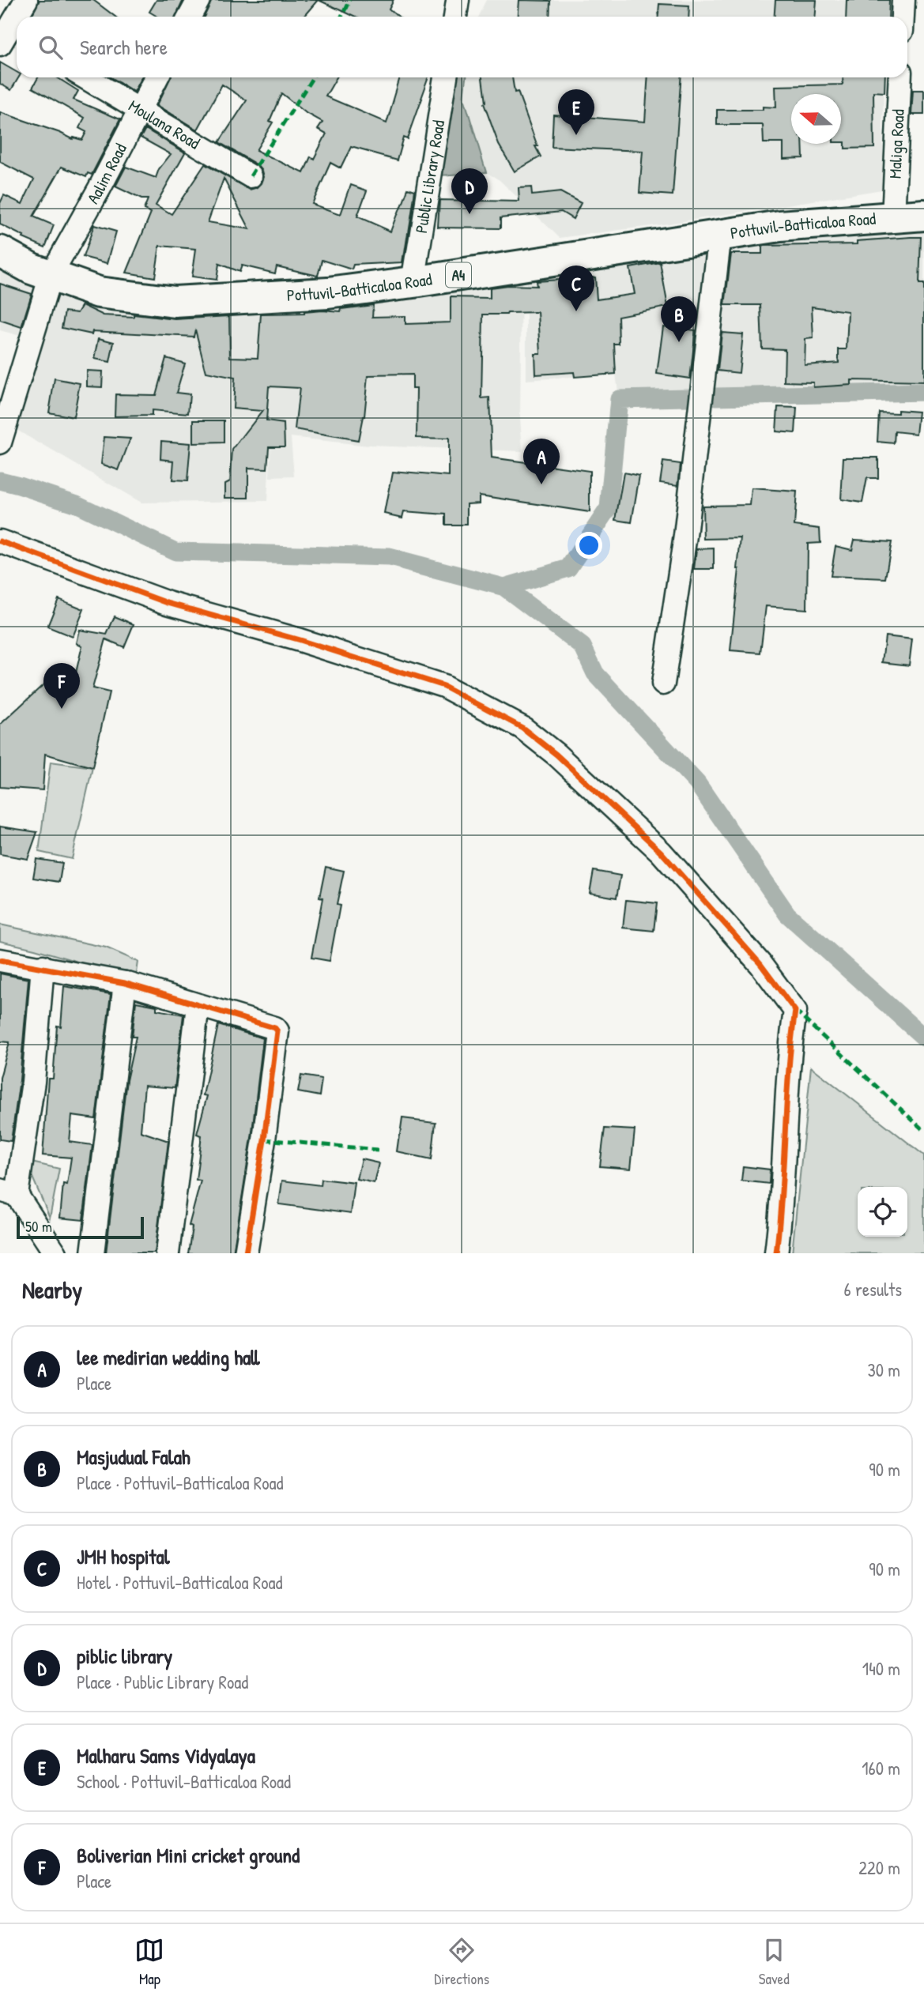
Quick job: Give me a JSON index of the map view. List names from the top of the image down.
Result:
{
  "streets": {
    "highway": ["Pottuvil-Batticaloa Road", "A4"],
    "street": [
      "Moulana Road",
      "Maliga Road",
      "Aalim Road",
      "Public Library Road"
    ]
  },
  "crossings": [
    ["Moulana Road", "Aalim Road"],
    ["Maliga Road", "Pottuvil-Batticaloa Road"],
    ["Aalim Road", "Pottuvil-Batticaloa Road"],
    ["Public Library Road", "Pottuvil-Batticaloa Road"]
  ],
  "scale_bar": "50 m",
  "north": "left",
  "page": {
    "search": "Search here",
    "pins": [
      "E",
      "D",
      "C",
      "B",
      "A",
      "F"
    ],
    "scale": "50 m",
    "heading": ["Nearby", "6 results"],
    "list": [
      {
        "mark": "A",
        "name": "lee medirian wedding hall",
        "note": "Place",
        "value": "30 m"
      },
      {
        "mark": "B",
        "name": "Masjudual Falah",
        "note": "Place · Pottuvil-Batticaloa Road",
        "value": "90 m"
      },
      {
        "mark": "C",
        "name": "JMH hospital",
        "note": "Hotel · Pottuvil-Batticaloa Road",
        "value": "90 m"
      },
      {
        "mark": "D",
        "name": "piblic library",
        "note": "Place · Public Library Road",
        "value": "140 m"
      },
      {
        "mark": "E",
        "name": "Malharu Sams Vidyalaya",
        "note": "School · Pottuvil-Batticaloa Road",
        "value": "160 m"
      },
      {
        "mark": "F",
        "name": "Boliverian Mini cricket ground",
        "note": "Place",
        "value": "220 m"
      }
    ],
    "nav": ["Map", "Directions", "Saved"]
  }
}
